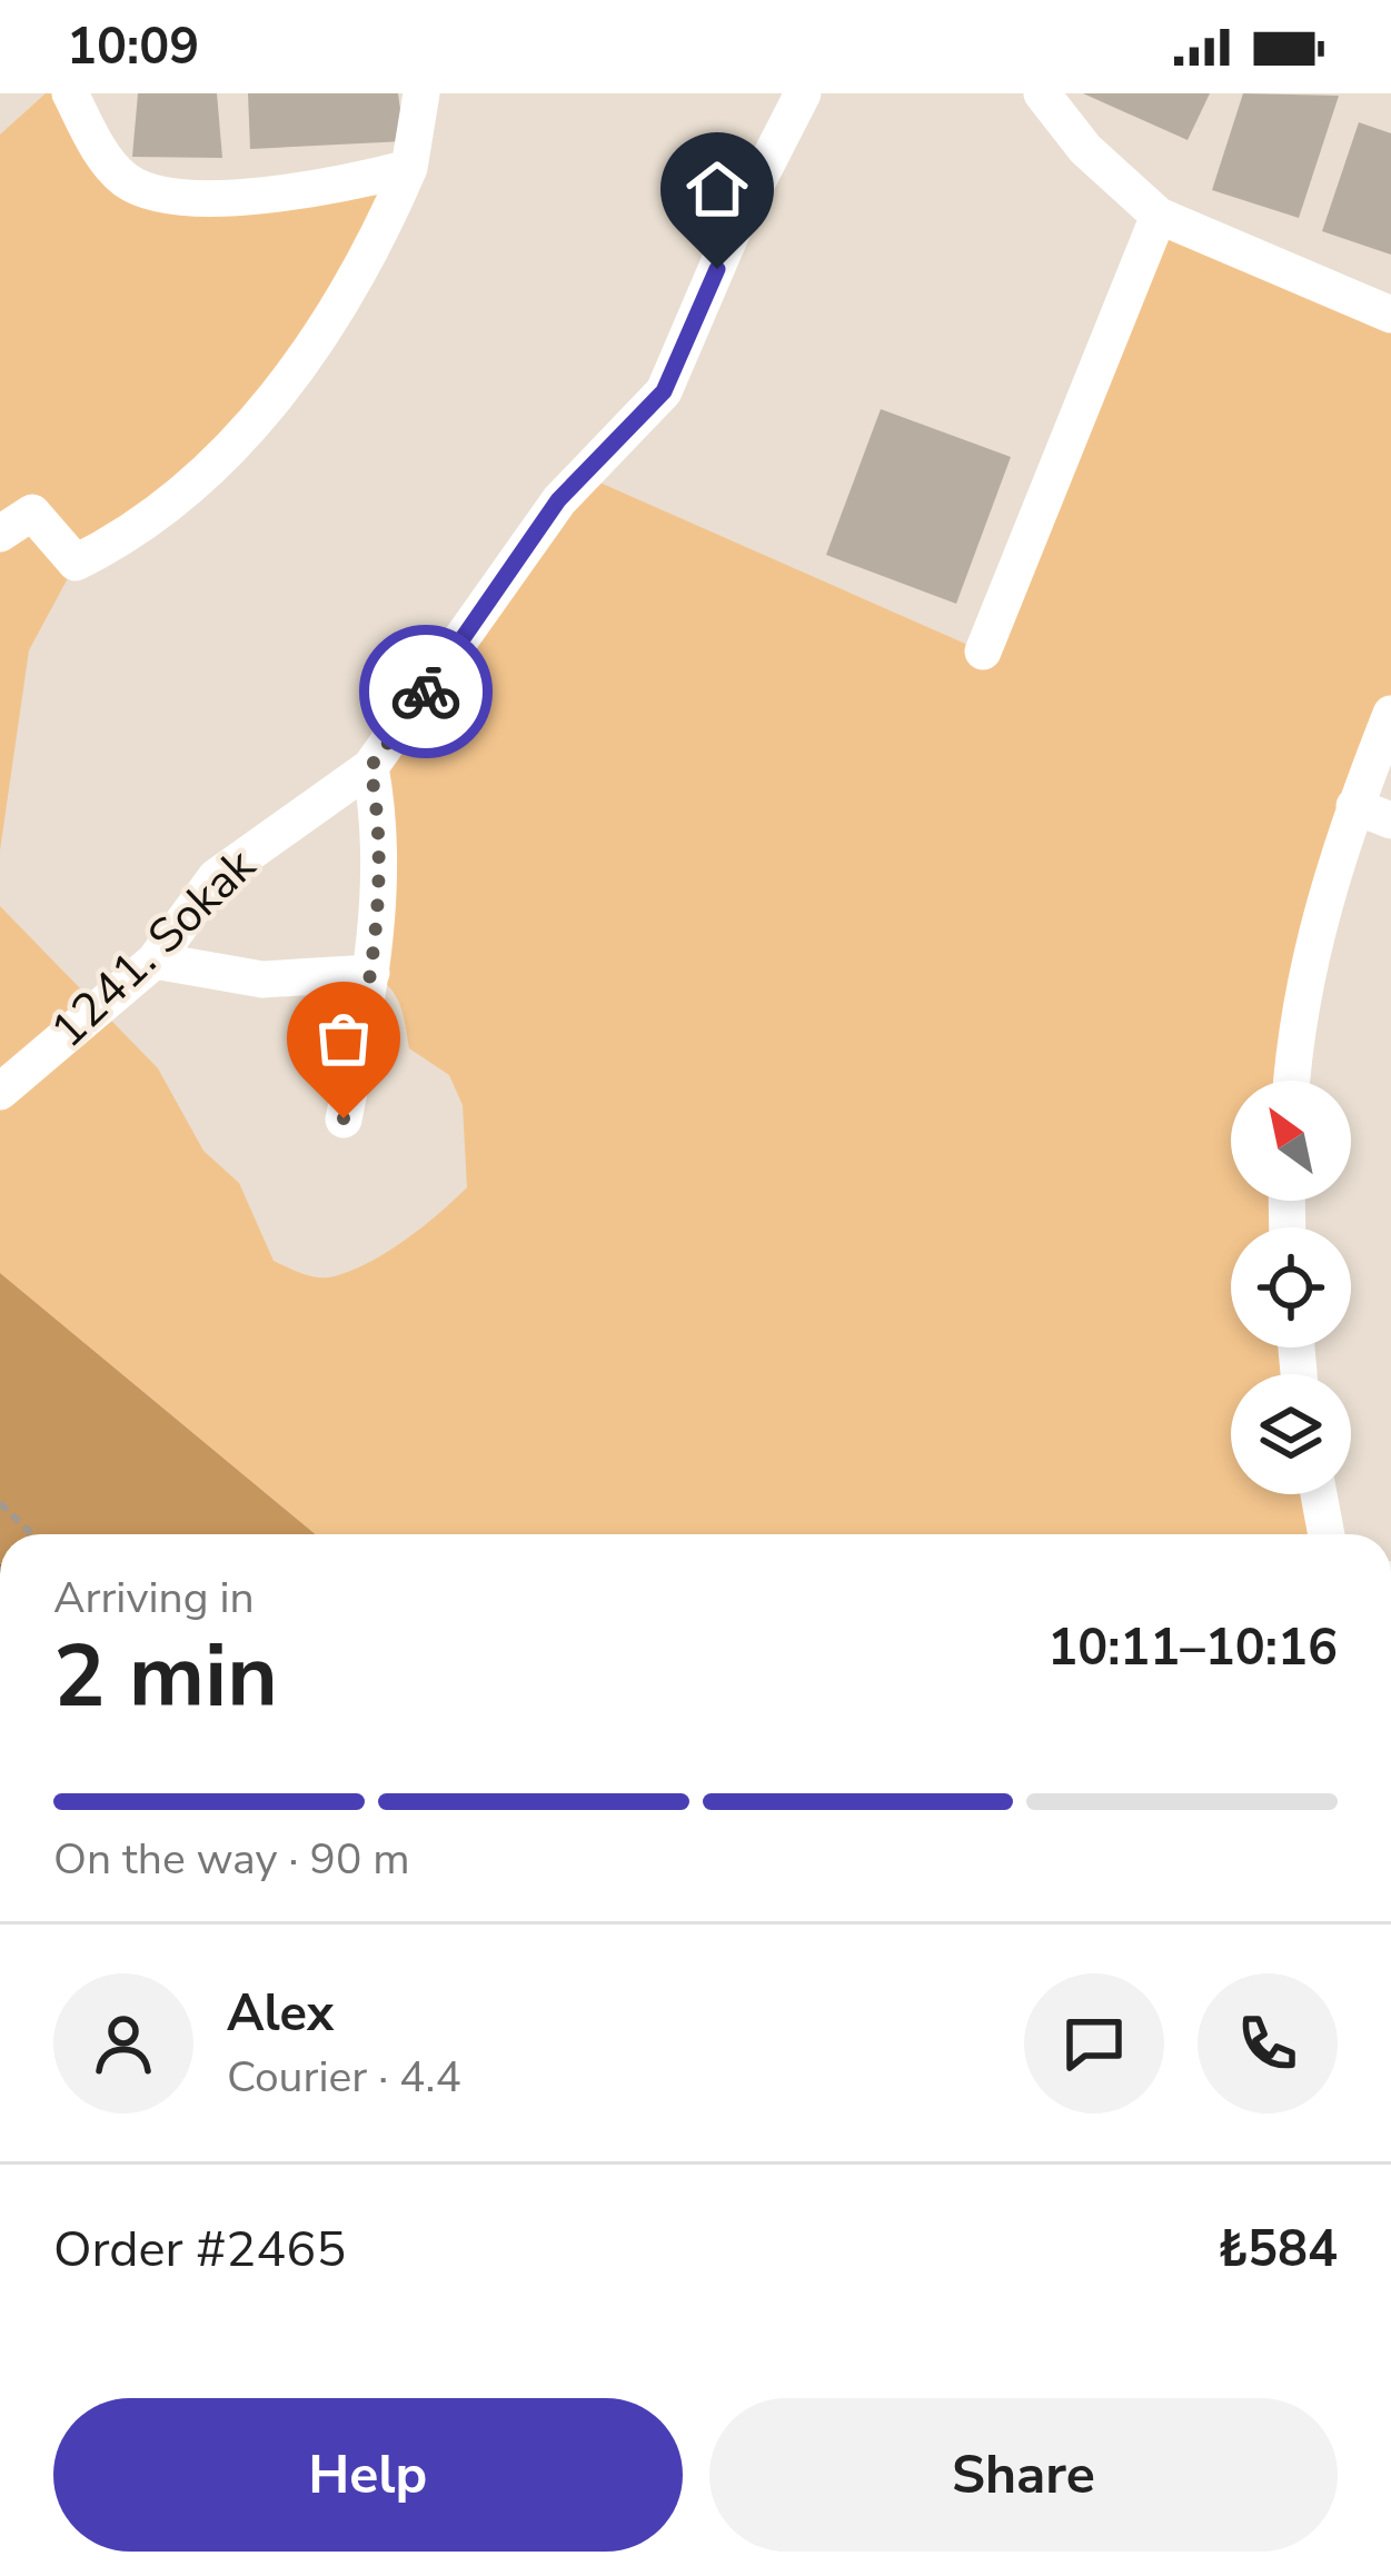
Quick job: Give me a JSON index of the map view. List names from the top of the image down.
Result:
{
  "streets": {
    "street": ["1241. Sokak"]
  },
  "north": "top left",
  "page": {
    "status": "10:09",
    "heading": ["2 min", "Arriving in", "10:11–10:16"],
    "panel": [
      "Alex",
      "Courier · 4.4",
      "Order #2465",
      "₺584"
    ],
    "bar": "On the way · 90 m",
    "buttons": ["Help", "Share"]
  }
}
